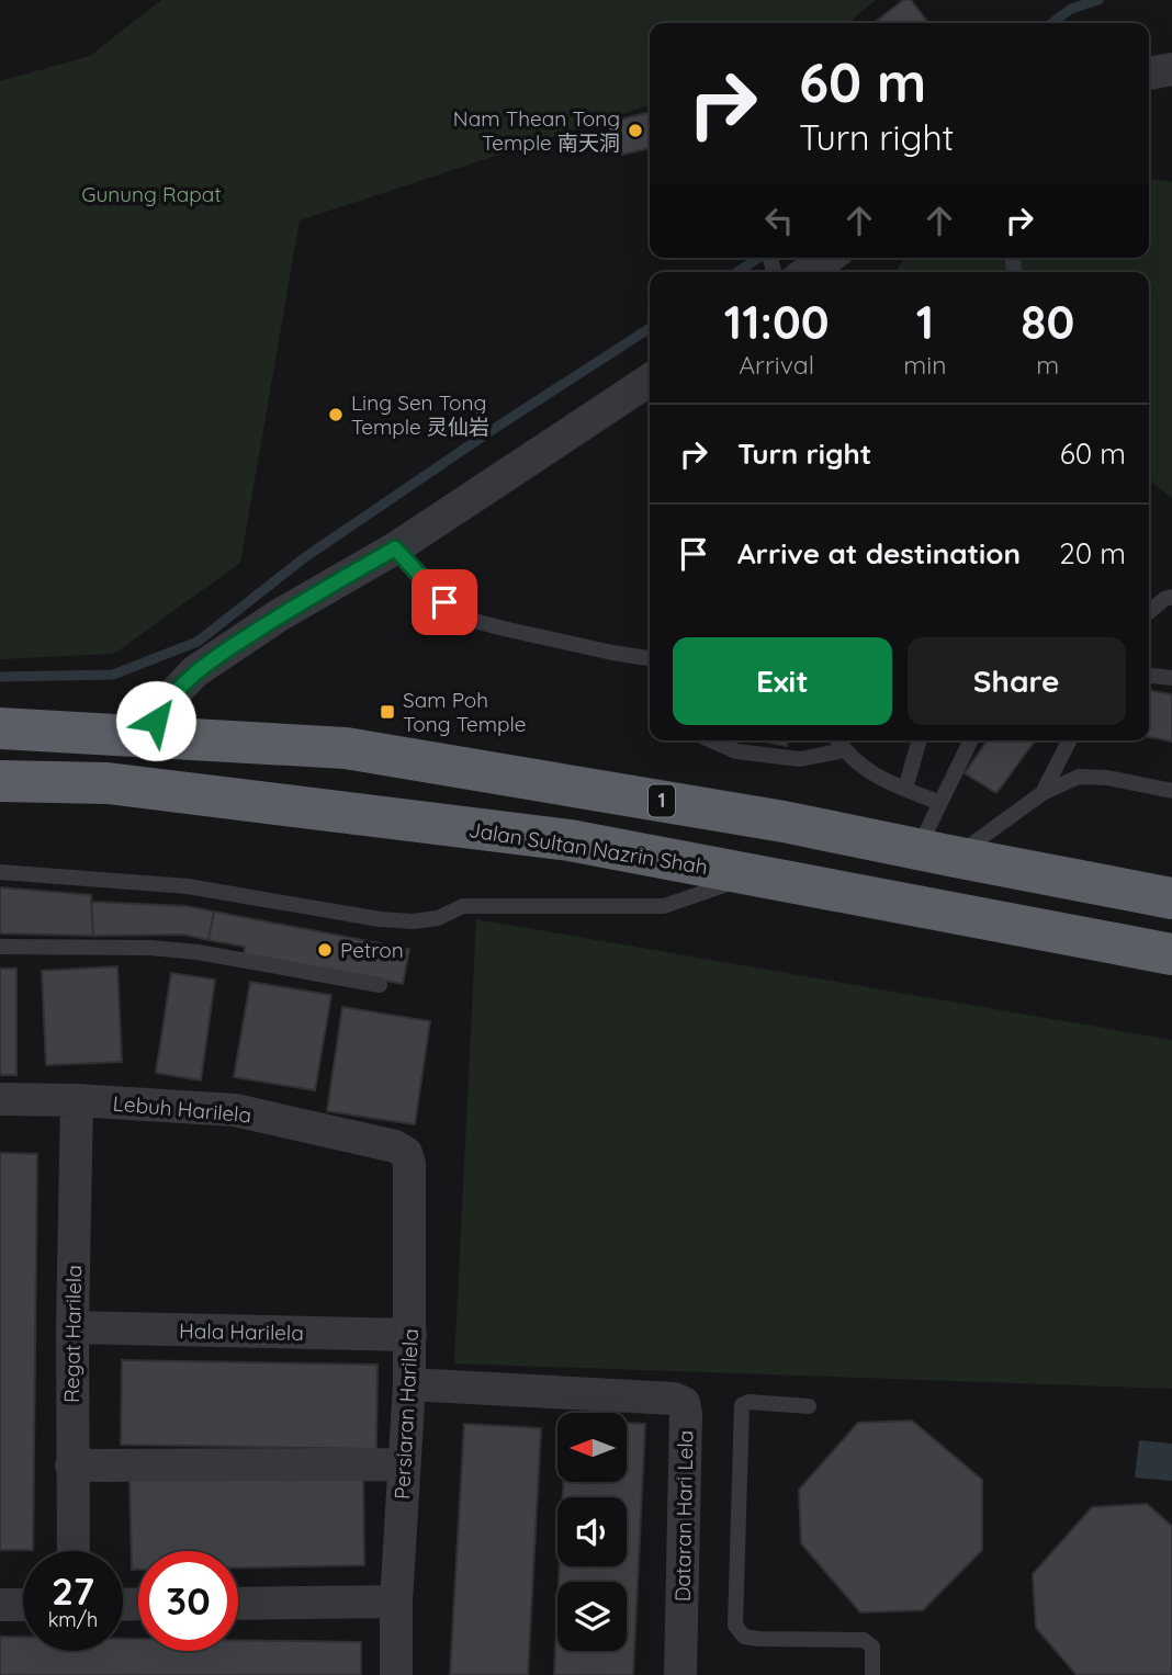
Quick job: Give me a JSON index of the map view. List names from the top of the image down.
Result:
{
  "streets": {
    "highway": ["1", "Jalan Sultan Nazrin Shah"],
    "street": [
      "Lebuh Harilela",
      "Hala Harilela",
      "Regat Harilela",
      "Persiaran Harilela",
      "Dataran Hari Lela"
    ]
  },
  "crossings": [
    ["Lebuh Harilela", "Regat Harilela"],
    ["Lebuh Harilela", "Persiaran Harilela"],
    ["Hala Harilela", "Regat Harilela"],
    ["Hala Harilela", "Persiaran Harilela"],
    ["Persiaran Harilela", "Dataran Hari Lela"]
  ],
  "parks": ["Gunung Rapat"],
  "places": {
    "other": ["Nam Thean Tong Temple 南天洞", "Ling Sen Tong Temple 灵仙岩", "Petron"],
    "transit": ["Sam Poh Tong Temple"]
  },
  "north": "left",
  "page": {
    "turn": ["60 m", "Turn right"],
    "eta": [
      "11:00",
      "Arrival",
      "1",
      "min",
      "80",
      "m"
    ],
    "list": [
      {
        "name": "Turn right",
        "value": "60 m"
      },
      {
        "name": "Arrive at destination",
        "value": "20 m"
      }
    ],
    "buttons": ["Exit", "Share"],
    "speed": "27 km/h",
    "limit": "30"
  }
}
